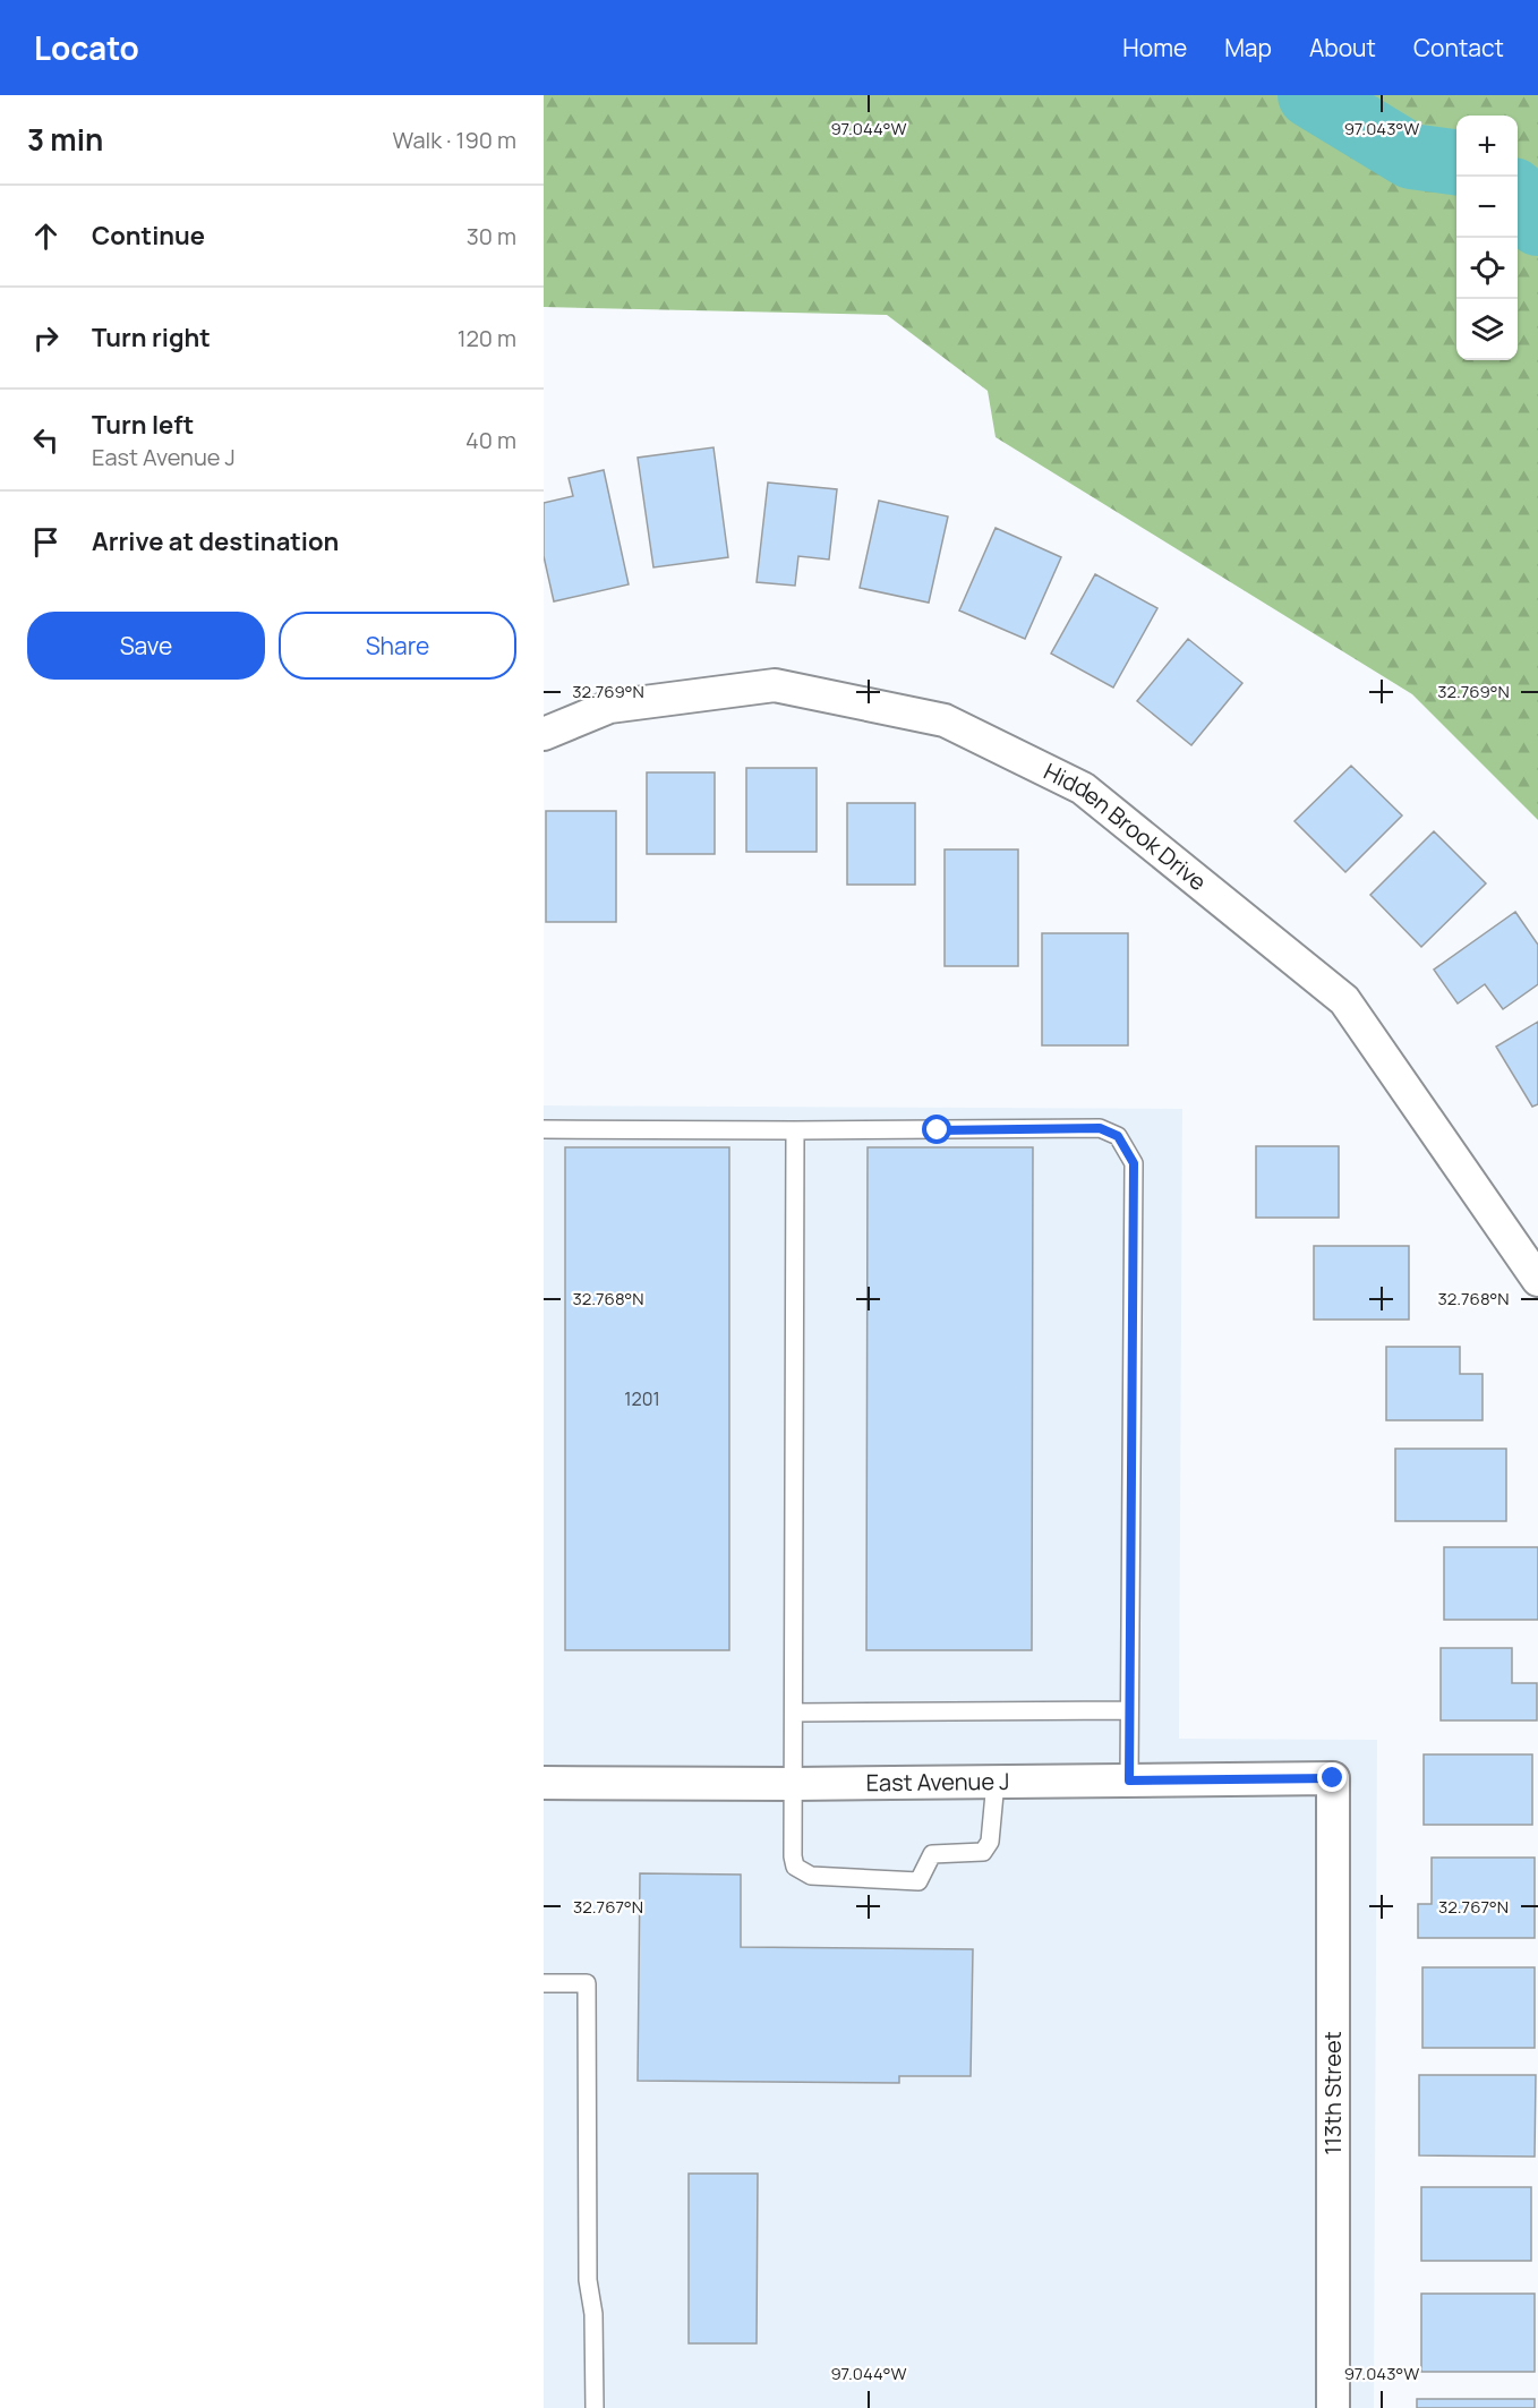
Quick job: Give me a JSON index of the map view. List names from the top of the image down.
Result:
{
  "streets": {
    "street": ["Hidden Brook Drive", "East Avenue J", "113th Street"]
  },
  "crossings": [
    ["East Avenue J", "113th Street"]
  ],
  "house_numbers": ["1201"],
  "page": {
    "header": "Locato",
    "nav": [
      "Home",
      "Map",
      "About",
      "Contact"
    ],
    "heading": ["3 min", "Walk · 190 m"],
    "map_buttons": ["+", "−"],
    "list": [
      ["Continue", "30 m"],
      ["Turn right", "120 m"],
      ["Turn left", "East Avenue J", "40 m"],
      "Arrive at destination"
    ],
    "buttons": ["Save", "Share"]
  },
  "coordinates": [
    "97.044°W",
    "97.043°W",
    "32.769°N",
    "32.768°N",
    "32.767°N"
  ]
}
